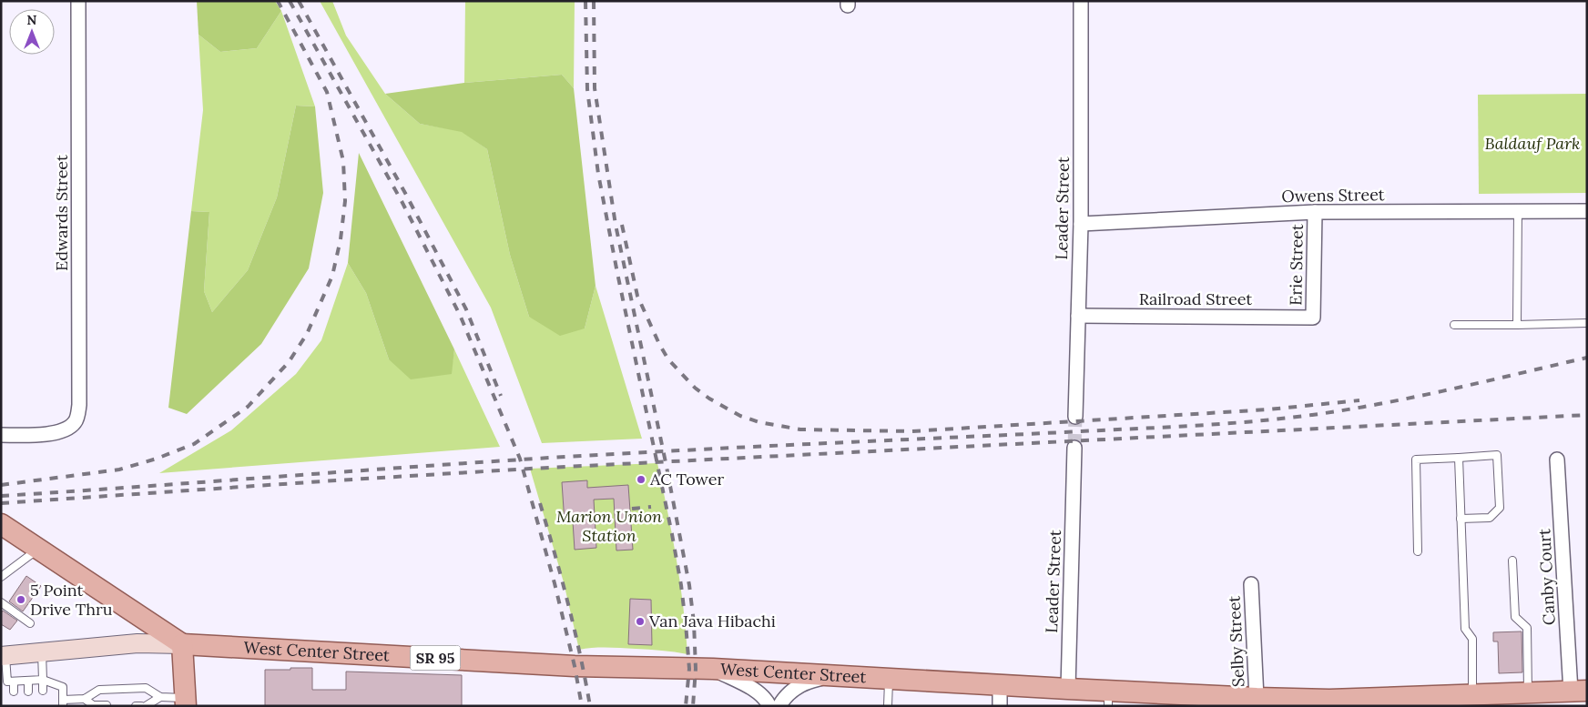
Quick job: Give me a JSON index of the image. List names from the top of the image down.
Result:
{
  "streets": {
    "main road": ["West Center Street", "SR 95"],
    "street": [
      "Owens Street",
      "Leader Street",
      "Edwards Street",
      "Erie Street",
      "Railroad Street",
      "Canby Court",
      "Selby Street"
    ]
  },
  "crossings": [
    ["Owens Street", "Leader Street"],
    ["Owens Street", "Erie Street"],
    ["Leader Street", "Railroad Street"],
    ["Leader Street", "West Center Street"],
    ["Erie Street", "Railroad Street"],
    ["Canby Court", "West Center Street"],
    ["Selby Street", "West Center Street"]
  ],
  "parks": ["Baldauf Park", "Marion Union Station"],
  "places": ["AC Tower", "5 Point Drive Thru", "Van Java Hibachi"],
  "north": "top"
}
